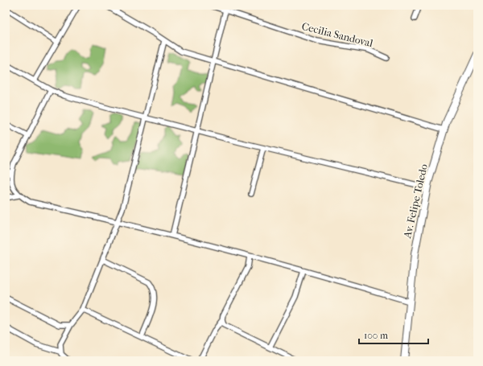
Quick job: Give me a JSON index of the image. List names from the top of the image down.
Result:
{
  "streets": {
    "main road": ["Av. Felipe Toledo"],
    "street": ["Cecilia Sandoval"]
  },
  "scale_bar": "100 m"
}
